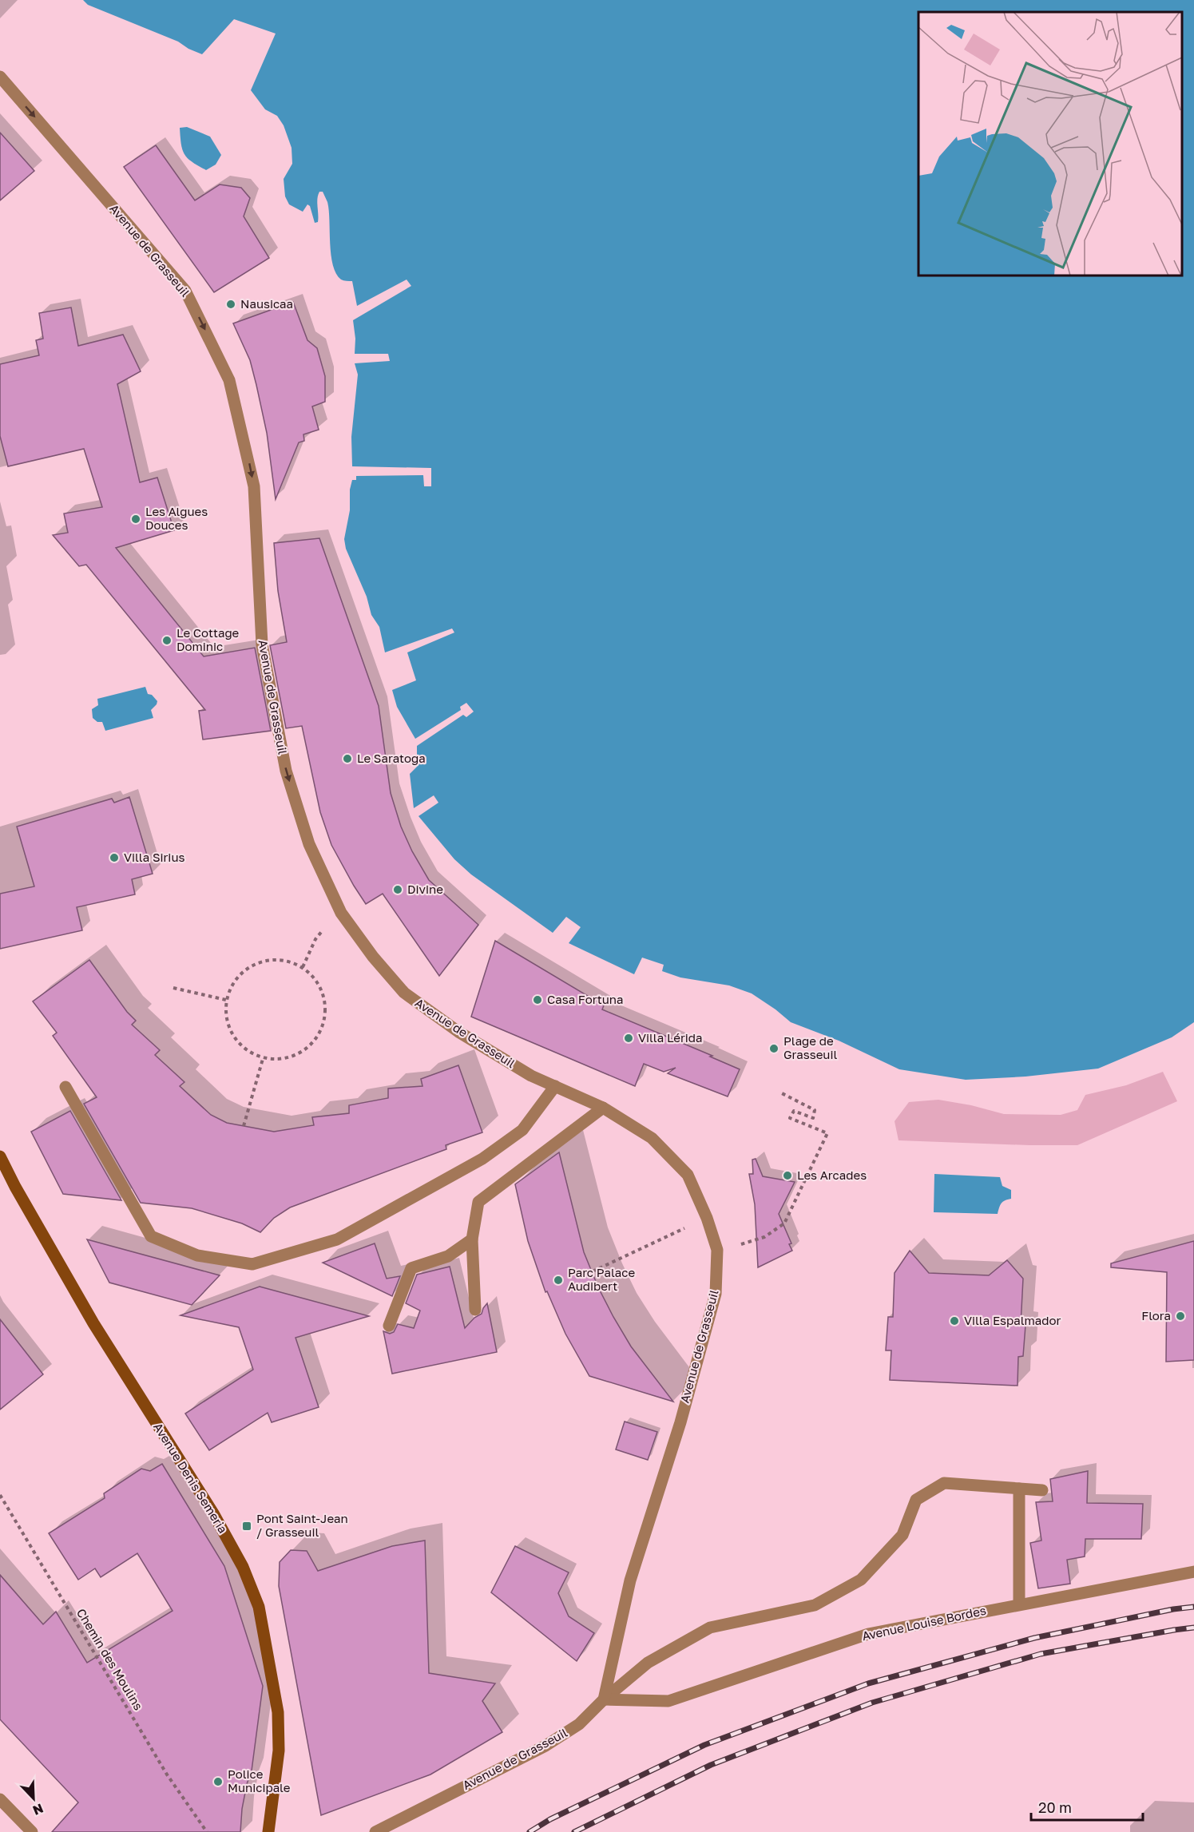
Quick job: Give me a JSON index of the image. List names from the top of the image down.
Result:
{
  "streets": {
    "main road": ["Avenue Denis Semeria"],
    "street": ["Avenue de Grasseuil", "Avenue Louise Bordes"],
    "path": ["Chemin des Moulins"]
  },
  "crossings": [
    ["Avenue de Grasseuil", "Avenue Louise Bordes"]
  ],
  "one_way": ["Avenue de Grasseuil"],
  "places": {
    "other": [
      "Nausicaa",
      "Les Algues Douces",
      "Le Cottage Dominic",
      "Le Saratoga",
      "Villa Sirius",
      "Divine",
      "Casa Fortuna",
      "Villa Lérida",
      "Plage de Grasseuil",
      "Les Arcades",
      "Parc Palace Audibert",
      "Flora",
      "Villa Espalmador",
      "Police Municipale"
    ],
    "transit": ["Pont Saint-Jean / Grasseuil"]
  },
  "scale_bar": "20 m",
  "north": "bottom right"
}
